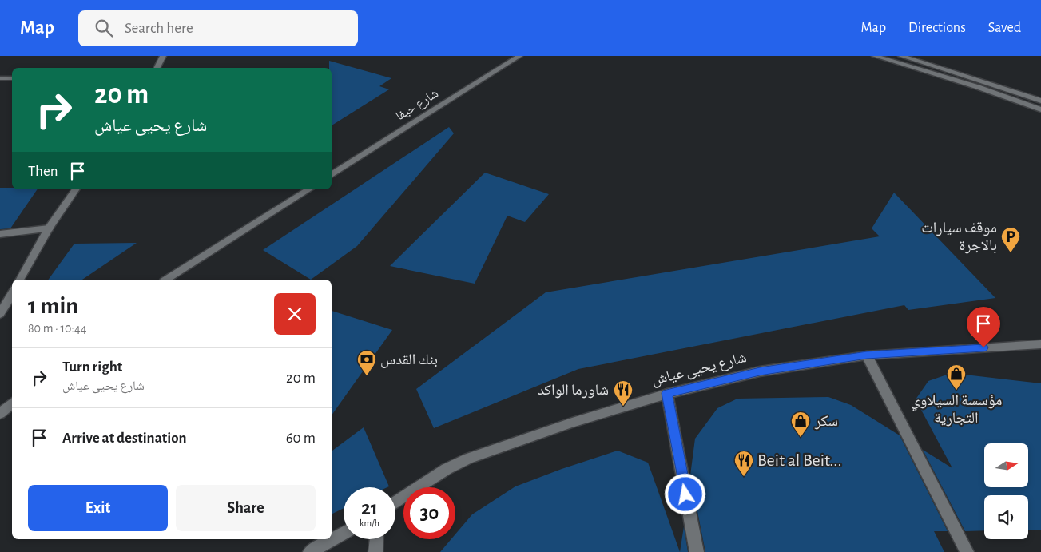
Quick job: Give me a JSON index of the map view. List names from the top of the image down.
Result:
{
  "streets": {
    "street": ["شارع حيفا", "شارع يحيى عياش"]
  },
  "places": {
    "parking": ["موقف سيارات بالاجرة"],
    "bank": ["بنك القدس"],
    "shop": ["مؤسسة السيلاوي التجارية", "سكر"],
    "restaurant": ["شاورما الواكد", "Beit al Beit..."]
  },
  "north": "right",
  "page": {
    "header": "Map",
    "search": "Search here",
    "nav": ["Map", "Directions", "Saved"],
    "turn": ["20 m", "شارع يحيى عياش"],
    "then": "Then",
    "heading": ["1 min", "80 m · 10:44"],
    "list": [
      {
        "name": "Turn right",
        "note": "شارع يحيى عياش",
        "value": "20 m"
      },
      {
        "name": "Arrive at destination",
        "value": "60 m"
      }
    ],
    "buttons": ["Exit", "Share"],
    "speed": "21 km/h",
    "limit": "30"
  }
}
